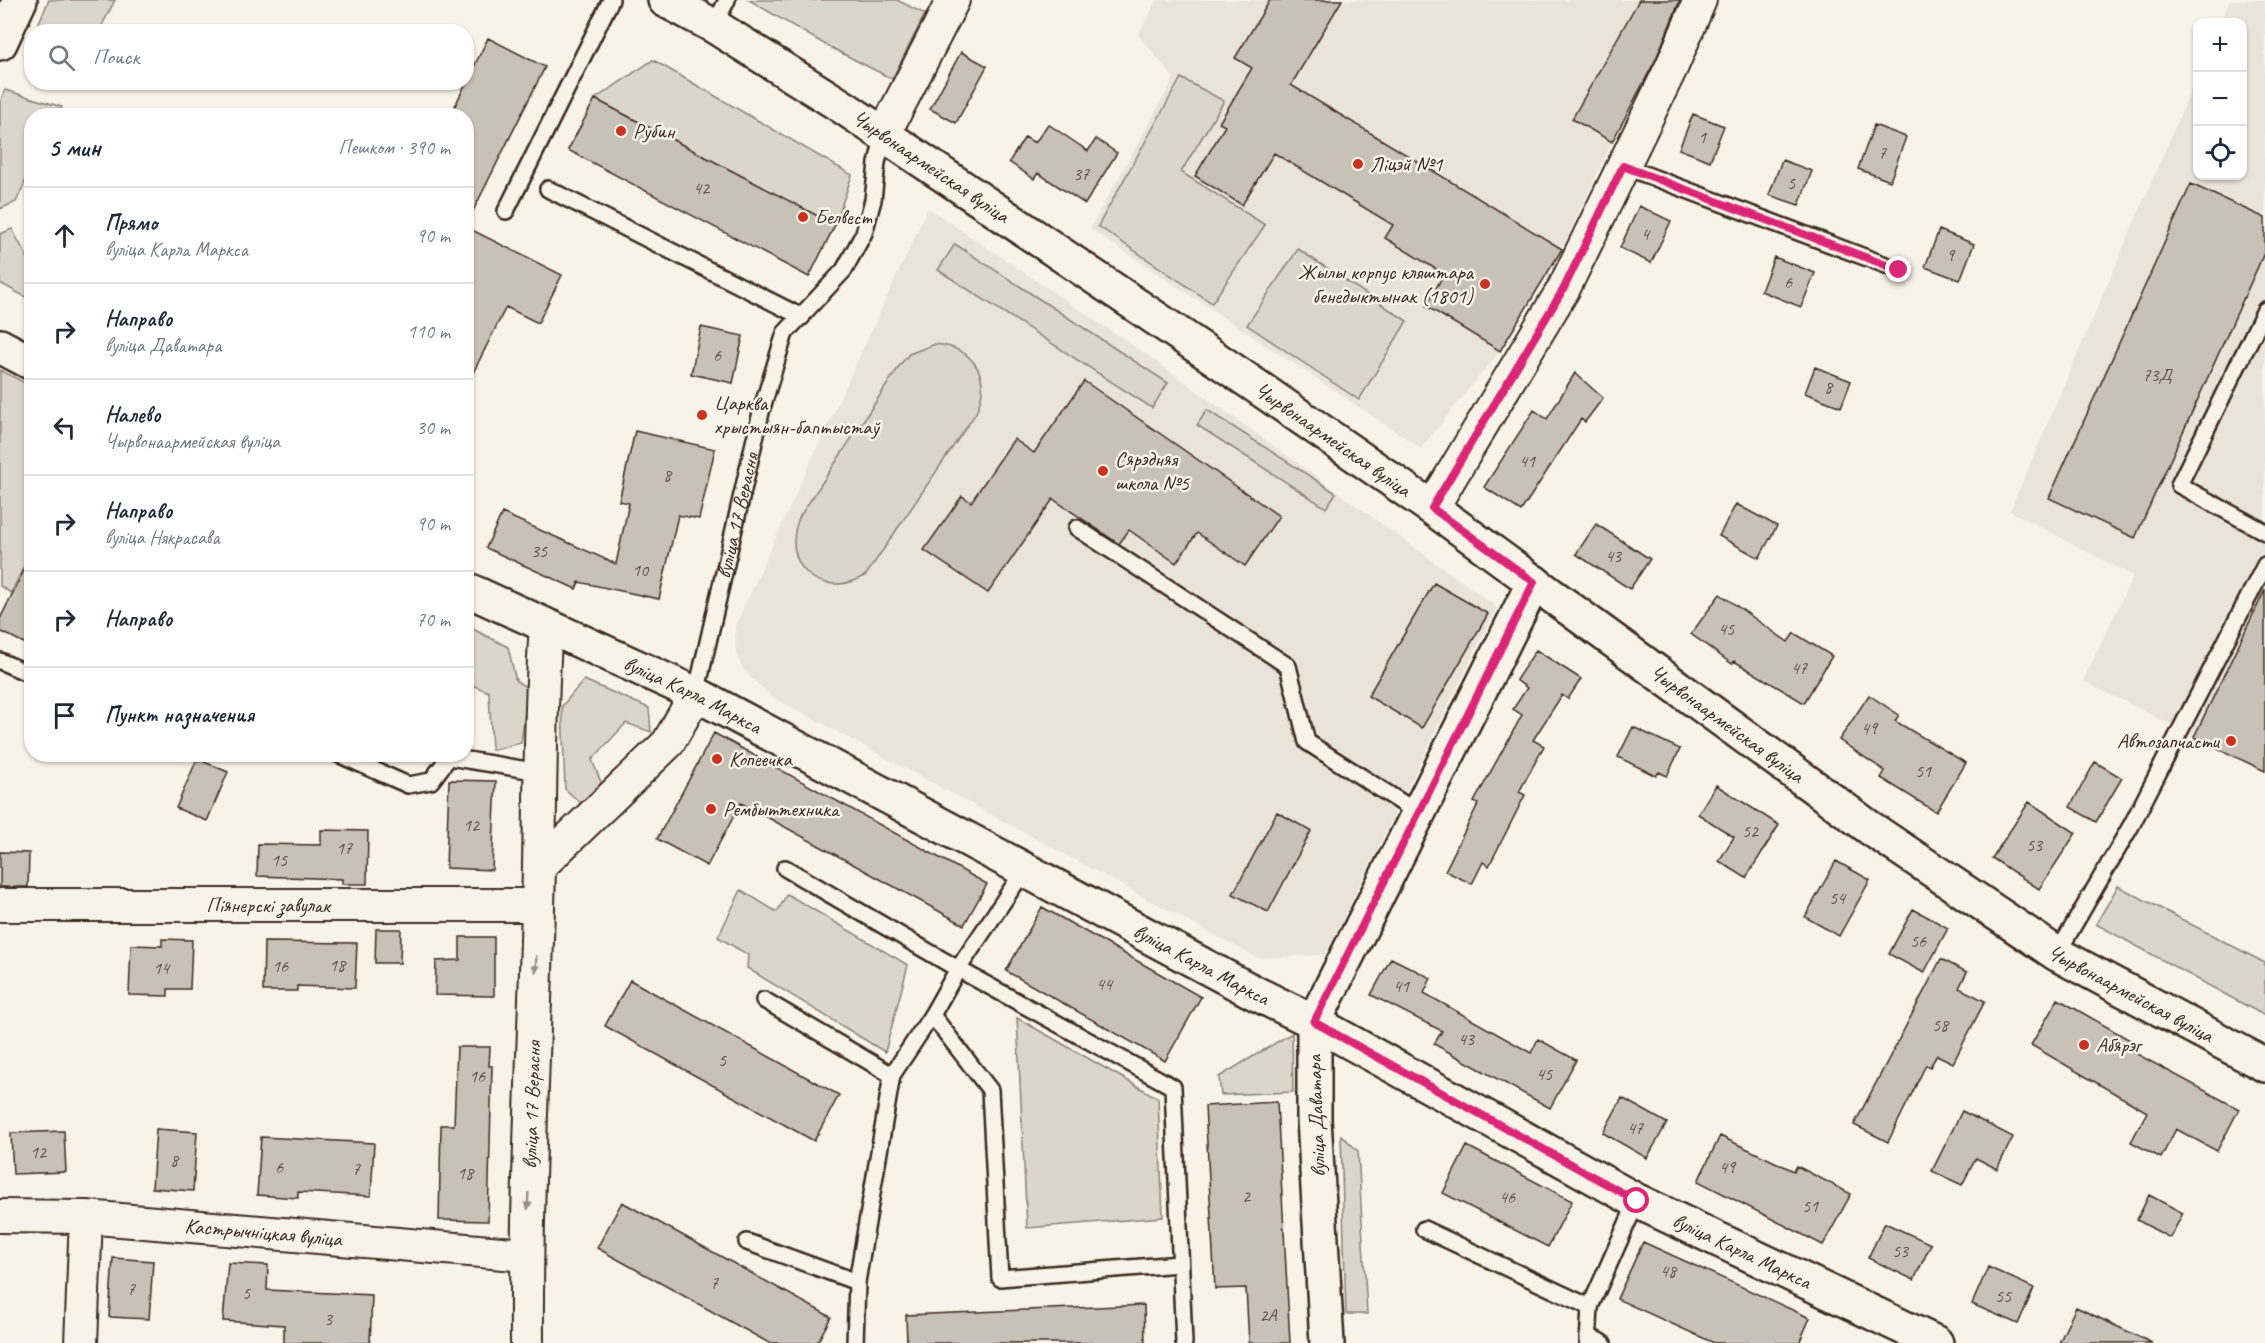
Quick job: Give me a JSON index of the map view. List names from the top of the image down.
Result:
{
  "streets": {
    "street": [
      "Чырвонаармейская вуліца",
      "вуліца 17 Верасня",
      "вуліца Карла Маркса",
      "Піянерскі завулак",
      "вуліца Даватара",
      "Кастрычніцкая вуліца"
    ]
  },
  "crossings": [
    ["Чырвонаармейская вуліца", "вуліца 17 Верасня"],
    ["Чырвонаармейская вуліца", "вуліца Даватара"],
    ["вуліца 17 Верасня", "вуліца Карла Маркса"],
    ["вуліца 17 Верасня", "Піянерскі завулак"],
    ["вуліца 17 Верасня", "Кастрычніцкая вуліца"],
    ["вуліца Карла Маркса", "вуліца Даватара"]
  ],
  "places": [
    "Рубин",
    "Ліцэй №1",
    "Белвест",
    "Жылы корпус кляштара бенедыктынак (1801)",
    "Царква хрыстыян-баптыстаў",
    "Сярэдняя школа №5",
    "Автозапчасти",
    "Копеечка",
    "Рембыттехника",
    "Абярэг"
  ],
  "house_numbers": [
    "1",
    "7",
    "37",
    "5",
    "42",
    "4",
    "9",
    "6",
    "6",
    "73Д",
    "8",
    "41",
    "8",
    "35",
    "43",
    "10",
    "45",
    "47",
    "49",
    "51",
    "12",
    "52",
    "53",
    "17",
    "15",
    "54",
    "56",
    "18",
    "16",
    "14",
    "44",
    "41",
    "58",
    "43",
    "5",
    "45",
    "16",
    "47",
    "12",
    "8",
    "6",
    "49",
    "7",
    "18",
    "2",
    "46",
    "51",
    "53",
    "48",
    "7",
    "7",
    "5",
    "55",
    "2А",
    "3"
  ],
  "page": {
    "map_buttons": ["+", "−"],
    "search": "Поиск",
    "heading": ["5 мин", "Пешком · 390 m"],
    "list": [
      ["Прямо", "вуліца Карла Маркса", "90 m"],
      ["Направо", "вуліца Даватара", "110 m"],
      ["Налево", "Чырвонаармейская вуліца", "30 m"],
      ["Направо", "вуліца Някрасава", "90 m"],
      ["Направо", "70 m"],
      "Пункт назначения"
    ]
  }
}
